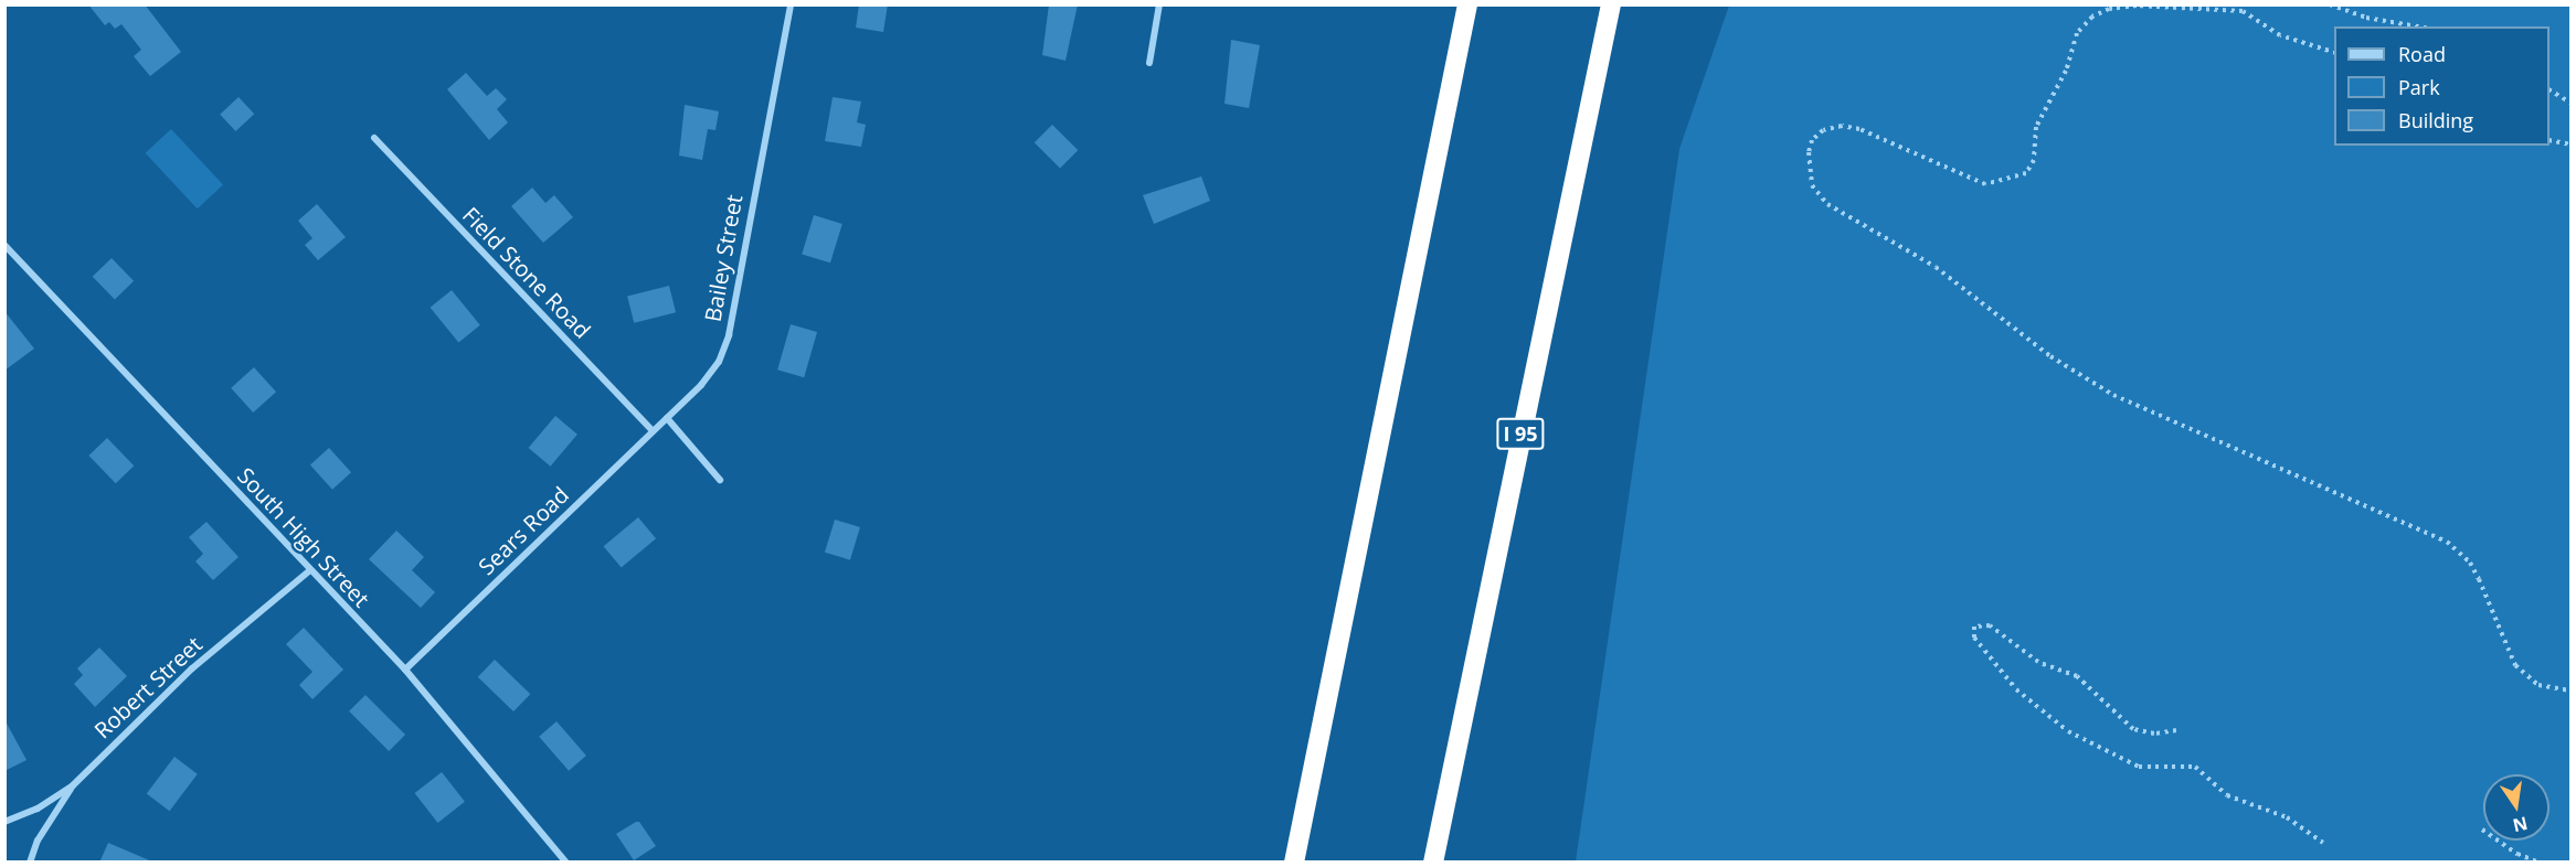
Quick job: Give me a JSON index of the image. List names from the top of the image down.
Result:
{
  "streets": {
    "highway": ["I 95"],
    "street": [
      "Bailey Street",
      "Field Stone Road",
      "Sears Road",
      "South High Street",
      "Robert Street"
    ]
  },
  "crossings": [
    ["Bailey Street", "Sears Road"],
    ["Field Stone Road", "Sears Road"],
    ["Sears Road", "South High Street"],
    ["South High Street", "Robert Street"]
  ],
  "legend": ["Road", "Park", "Building"],
  "north": "bottom"
}
